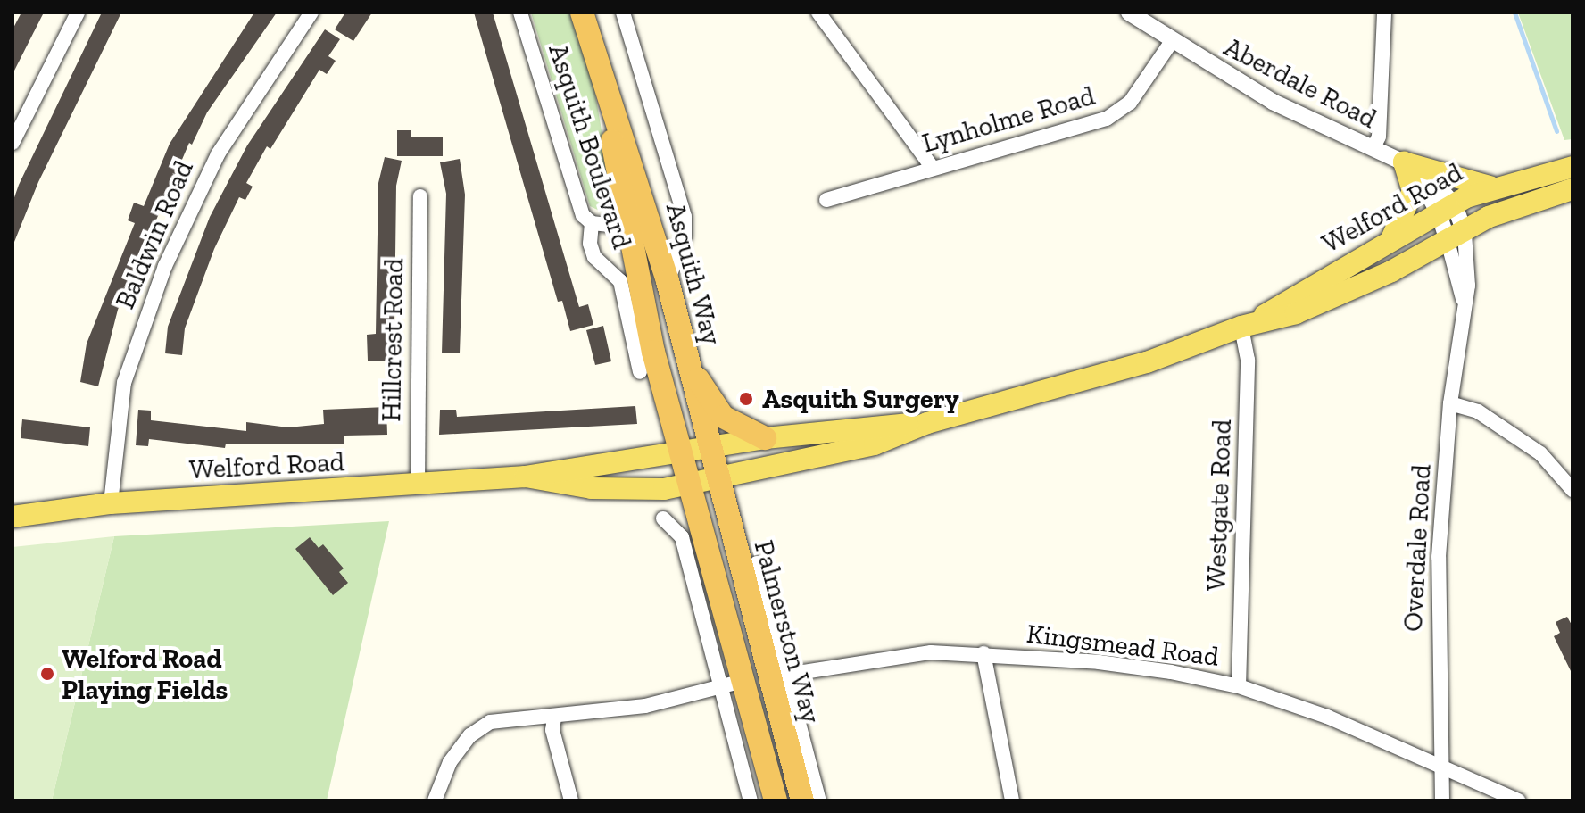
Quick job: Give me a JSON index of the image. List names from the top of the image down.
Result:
{
  "streets": {
    "highway": ["Asquith Way", "Palmerston Way"],
    "main road": ["Welford Road"],
    "street": [
      "Aberdale Road",
      "Lynholme Road",
      "Asquith Boulevard",
      "Baldwin Road",
      "Hillcrest Road",
      "Westgate Road",
      "Overdale Road",
      "Kingsmead Road"
    ]
  },
  "crossings": [
    ["Aberdale Road", "Lynholme Road"],
    ["Aberdale Road", "Welford Road"],
    ["Welford Road", "Baldwin Road"],
    ["Welford Road", "Asquith Way"],
    ["Welford Road", "Hillcrest Road"],
    ["Welford Road", "Westgate Road"],
    ["Welford Road", "Overdale Road"],
    ["Welford Road", "Palmerston Way"],
    ["Asquith Way", "Palmerston Way"],
    ["Westgate Road", "Kingsmead Road"],
    ["Overdale Road", "Kingsmead Road"]
  ],
  "places": ["Asquith Surgery", "Welford Road Playing Fields"]
}
